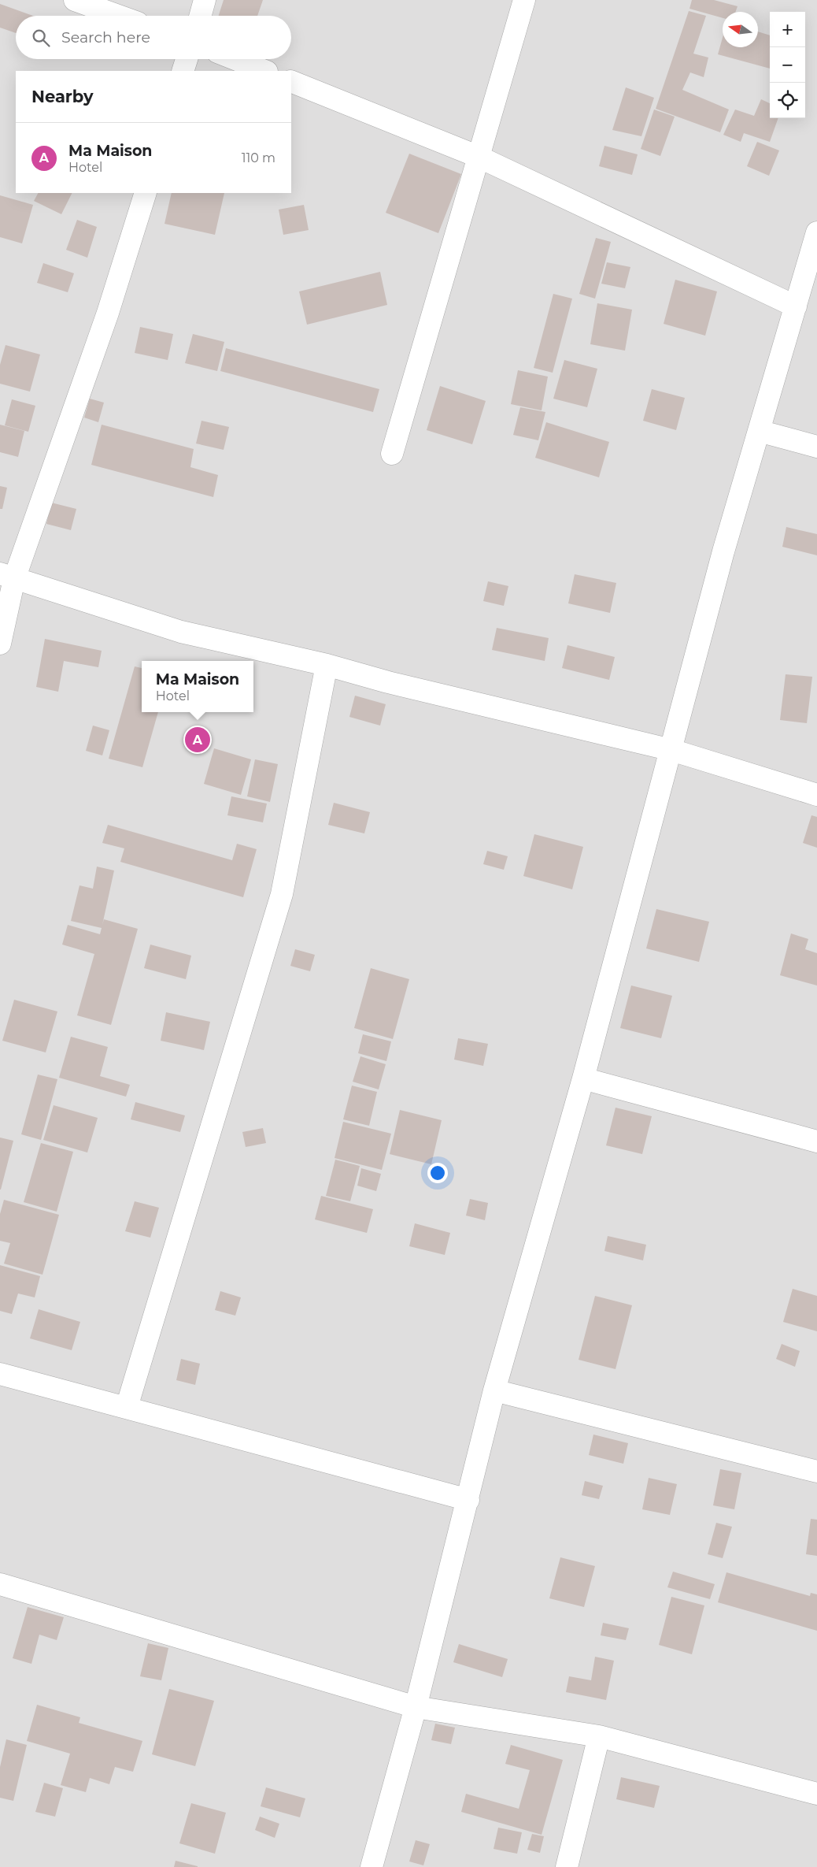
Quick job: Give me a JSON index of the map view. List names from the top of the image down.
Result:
{
  "north": "left",
  "page": {
    "map_buttons": ["+", "−"],
    "search": "Search here",
    "heading": "Nearby",
    "list": [
      {
        "mark": "A",
        "name": "Ma Maison",
        "note": "Hotel",
        "value": "110 m"
      }
    ],
    "popup": ["Ma Maison", "Hotel"],
    "pins": "A"
  }
}
